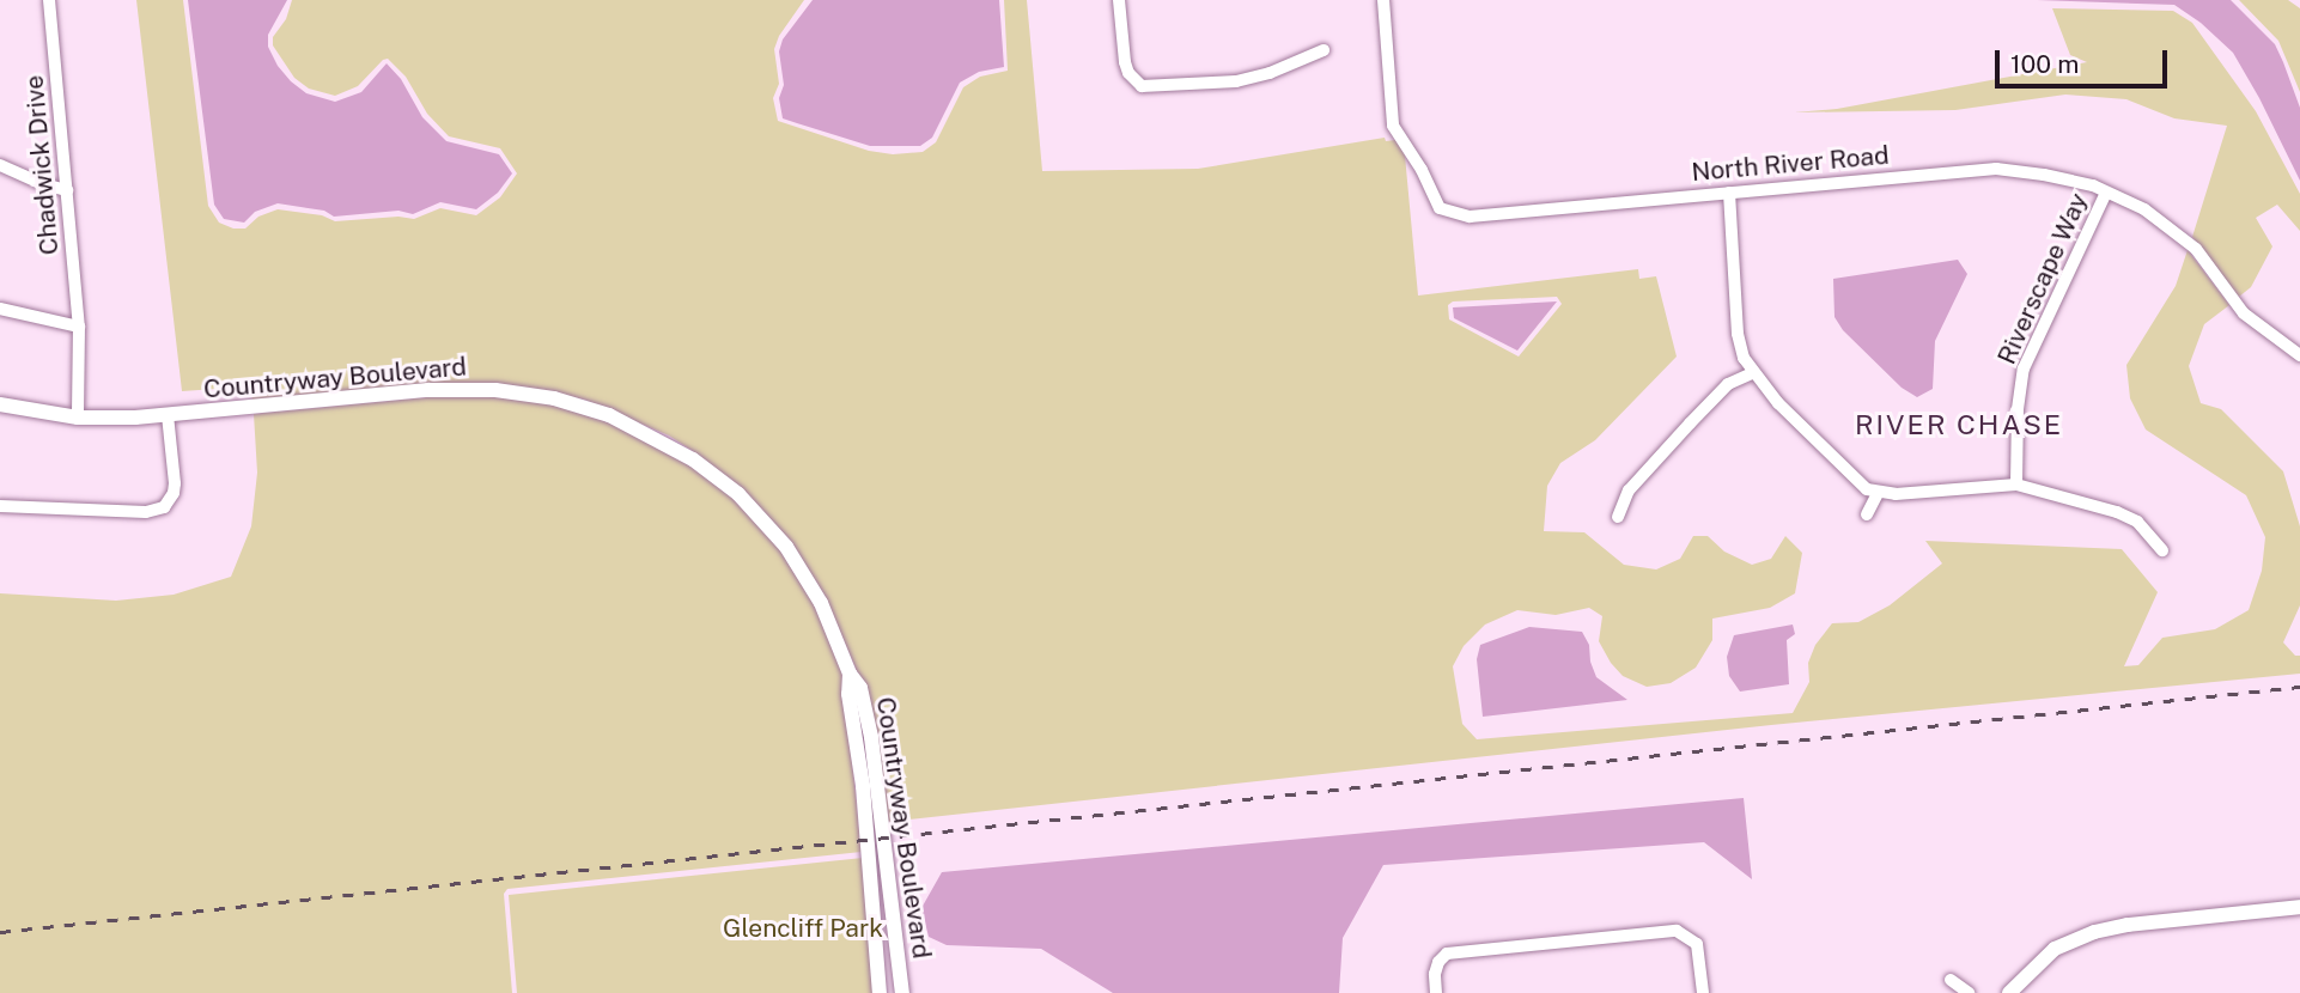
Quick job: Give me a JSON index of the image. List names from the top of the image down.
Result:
{
  "streets": {
    "street": [
      "North River Road",
      "Chadwick Drive",
      "Riverscape Way",
      "Countryway Boulevard"
    ]
  },
  "crossings": [
    ["North River Road", "Riverscape Way"],
    ["Chadwick Drive", "Countryway Boulevard"]
  ],
  "districts": ["RIVER CHASE"],
  "parks": ["Glencliff Park"],
  "scale_bar": "100 m"
}
